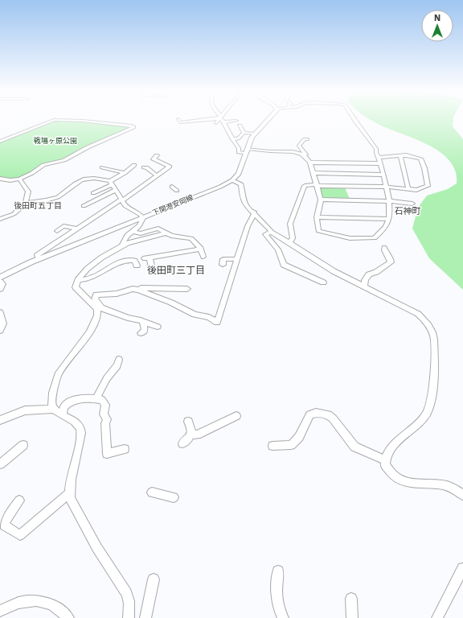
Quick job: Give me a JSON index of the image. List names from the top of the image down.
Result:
{
  "streets": {
    "main road": ["下関港安岡線"]
  },
  "districts": ["後田町五丁目", "石神町", "後田町三丁目"],
  "parks": ["戦場ヶ原公園"],
  "north": "top"
}
